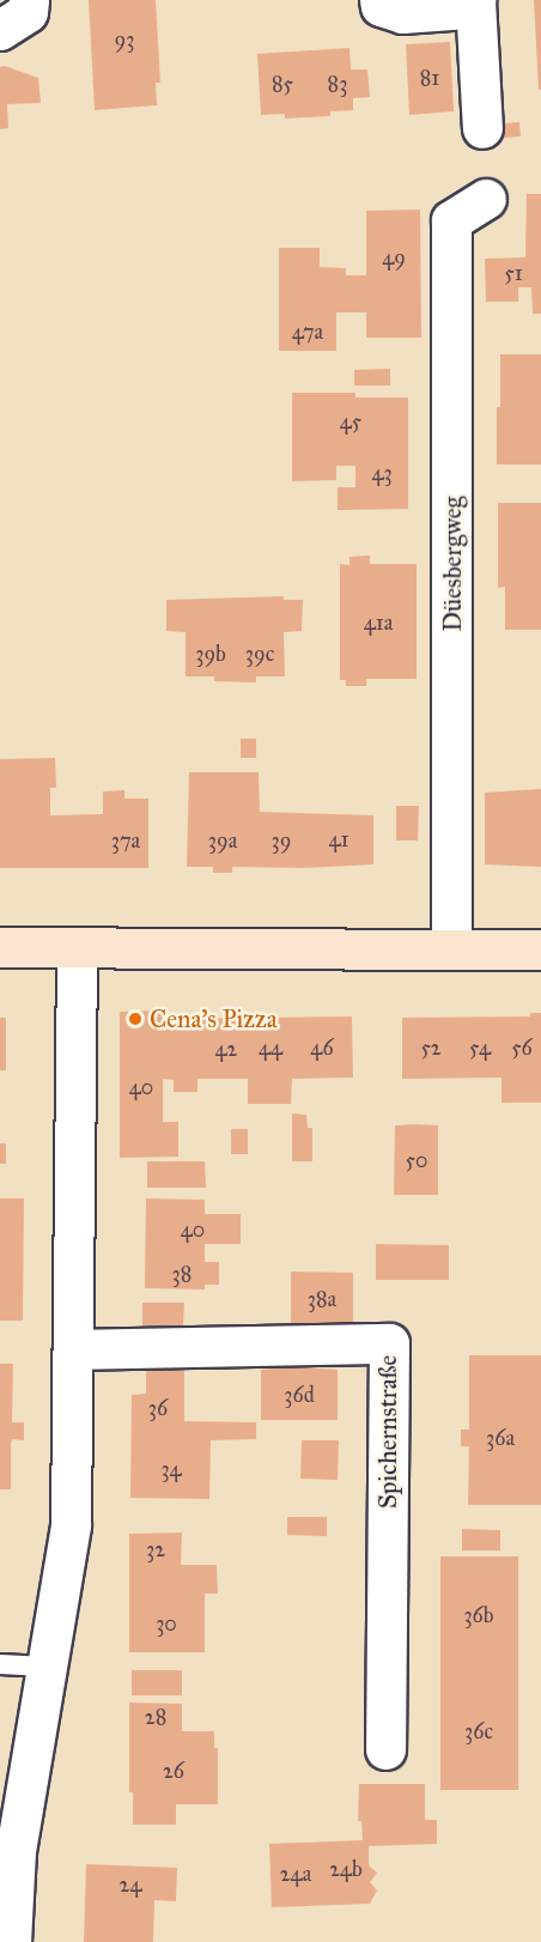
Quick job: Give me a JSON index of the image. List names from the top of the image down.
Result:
{
  "streets": {
    "street": ["Düesbergweg", "Spichernstraße"]
  },
  "places": ["Cena’s Pizza"],
  "house_numbers": [
    "93",
    "81",
    "85",
    "83",
    "49",
    "51",
    "47a",
    "45",
    "43",
    "41a",
    "39b",
    "39c",
    "41",
    "37a",
    "39a",
    "39",
    "44",
    "46",
    "52",
    "54",
    "56",
    "42",
    "40",
    "50",
    "40",
    "38",
    "38a",
    "36d",
    "36",
    "36a",
    "34",
    "32",
    "36b",
    "30",
    "28",
    "36c",
    "26",
    "24b",
    "24a",
    "24"
  ]
}
